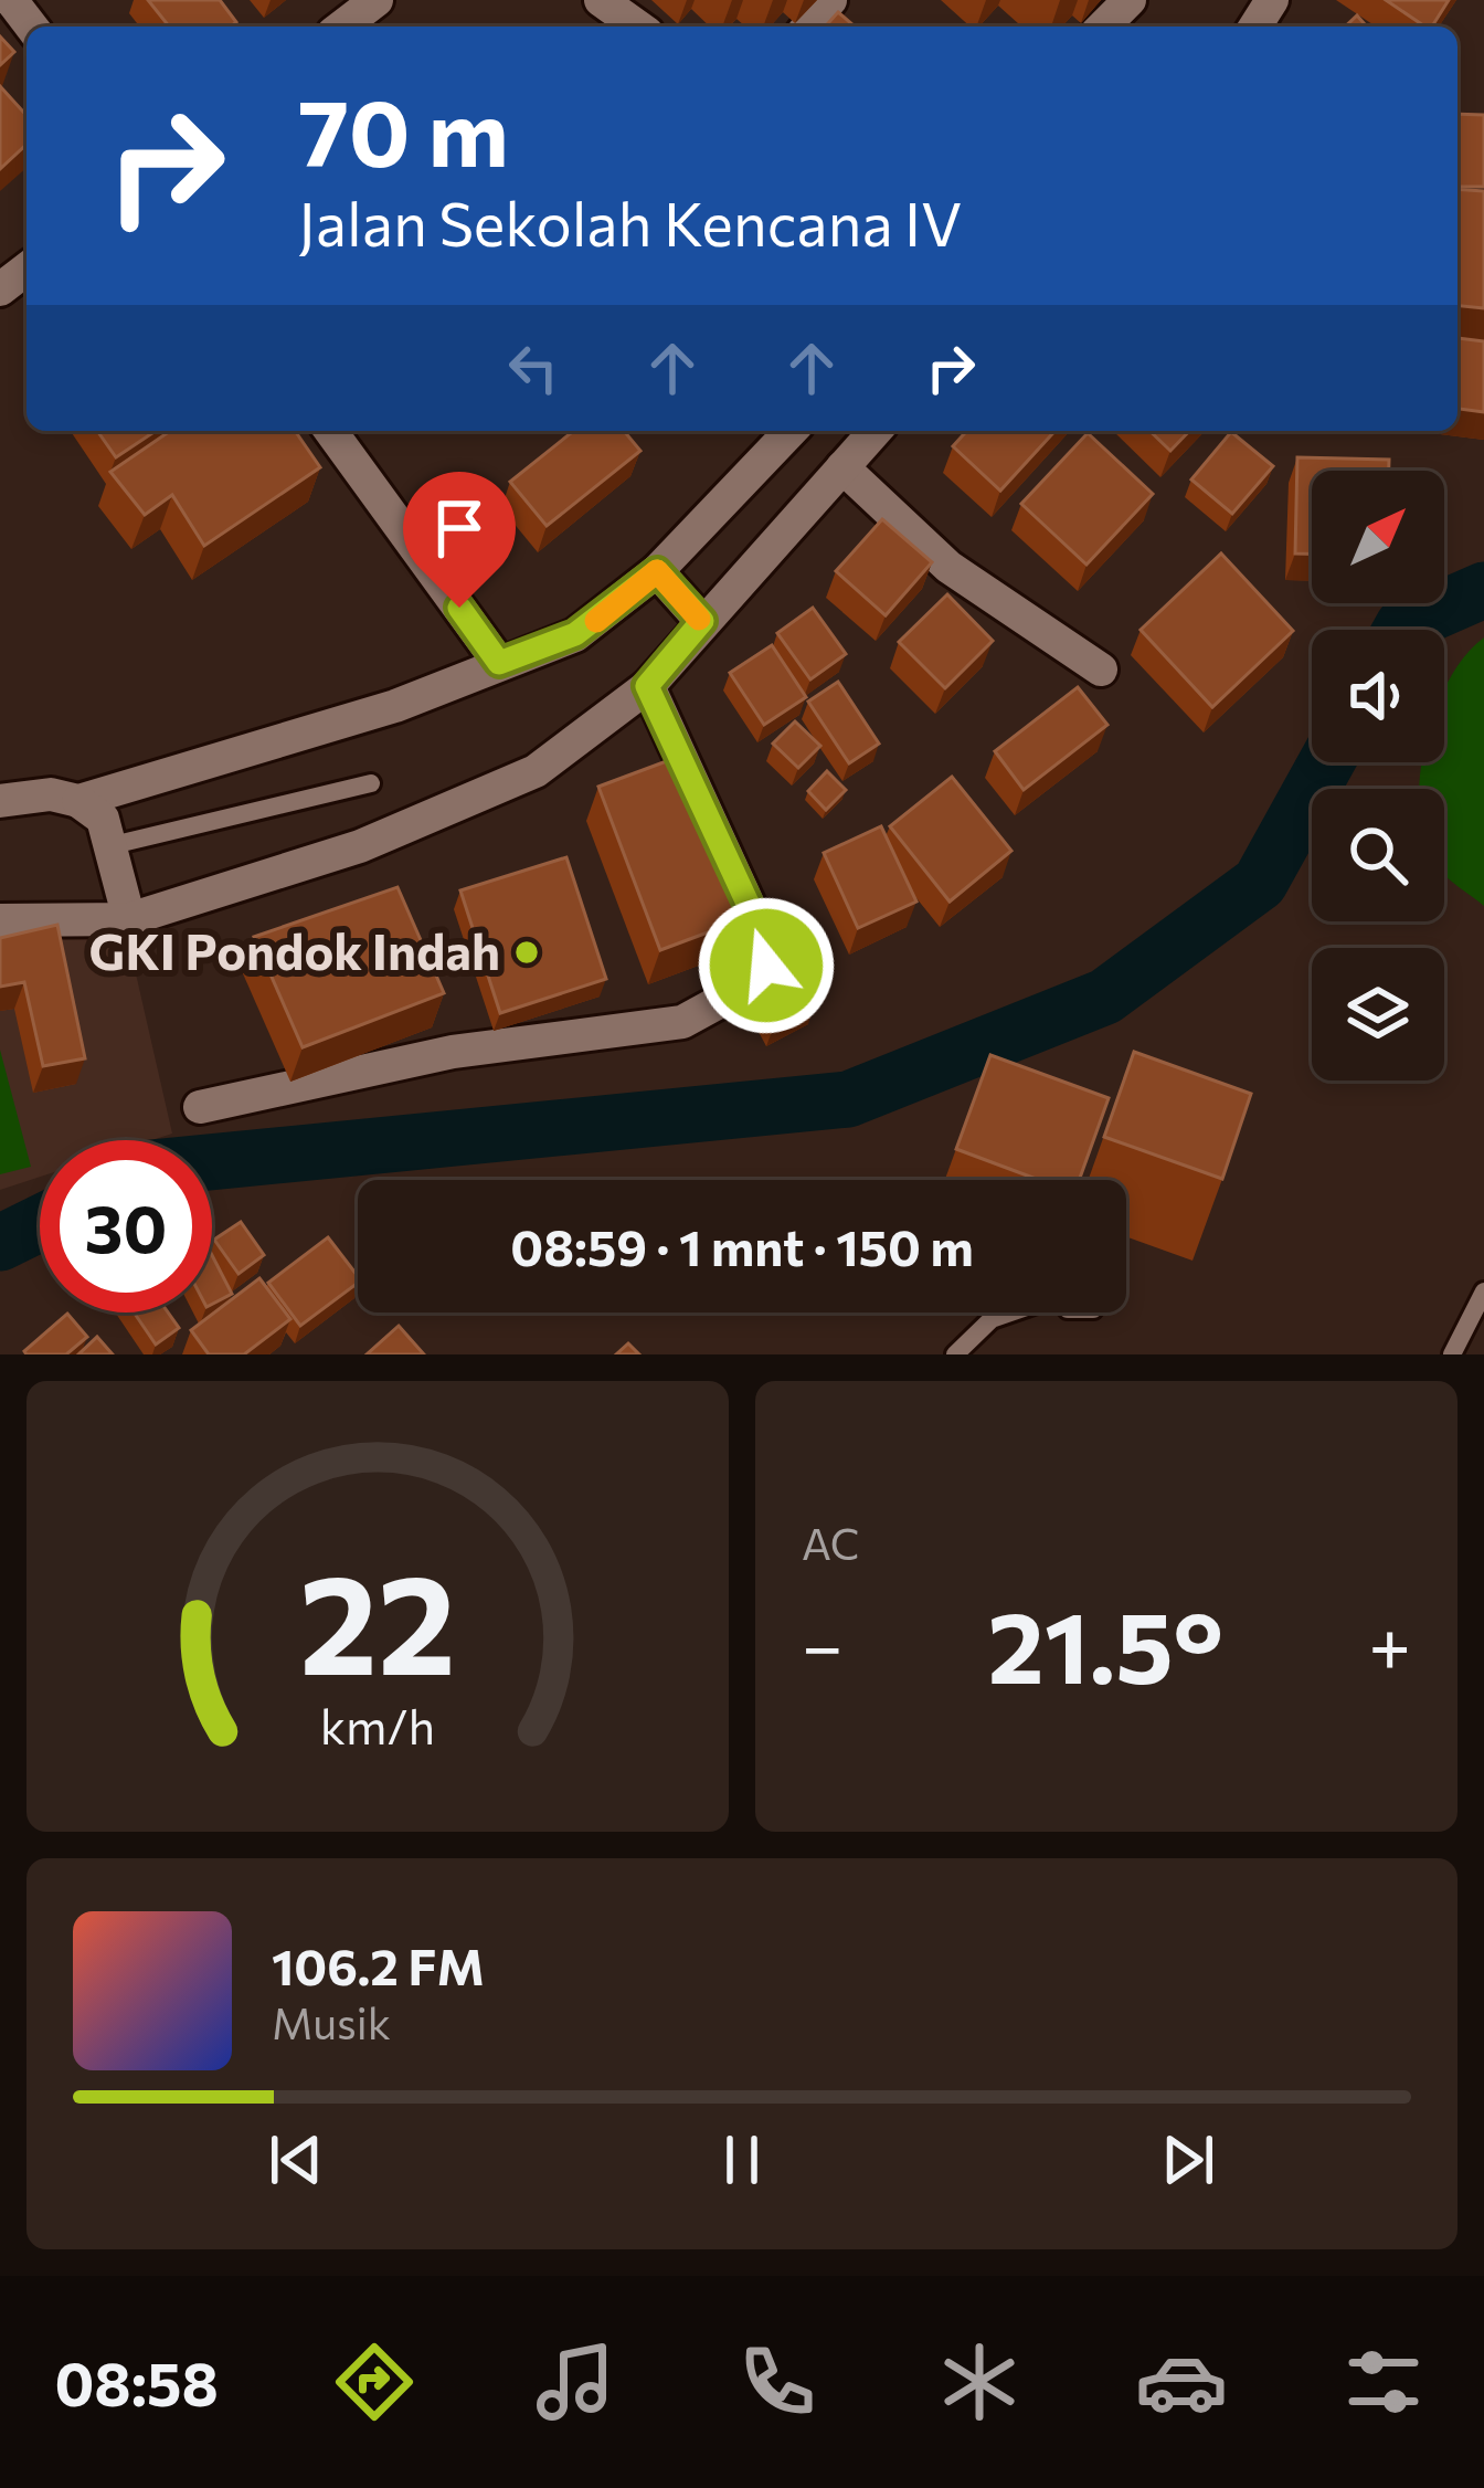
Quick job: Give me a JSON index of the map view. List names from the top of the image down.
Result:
{
  "places": ["GKI Pondok Indah"],
  "north": "top right",
  "page": {
    "turn": ["70 m", "Jalan Sekolah Kencana IV"],
    "limit": "30",
    "trip": "08:59 · 1 mnt · 150 m",
    "tile": "AC",
    "heat": ["−", "21.5°", "+"],
    "song": ["106.2 FM", "Musik"],
    "tabs": "08:58",
    "gauge": ["22", "km/h"]
  }
}
